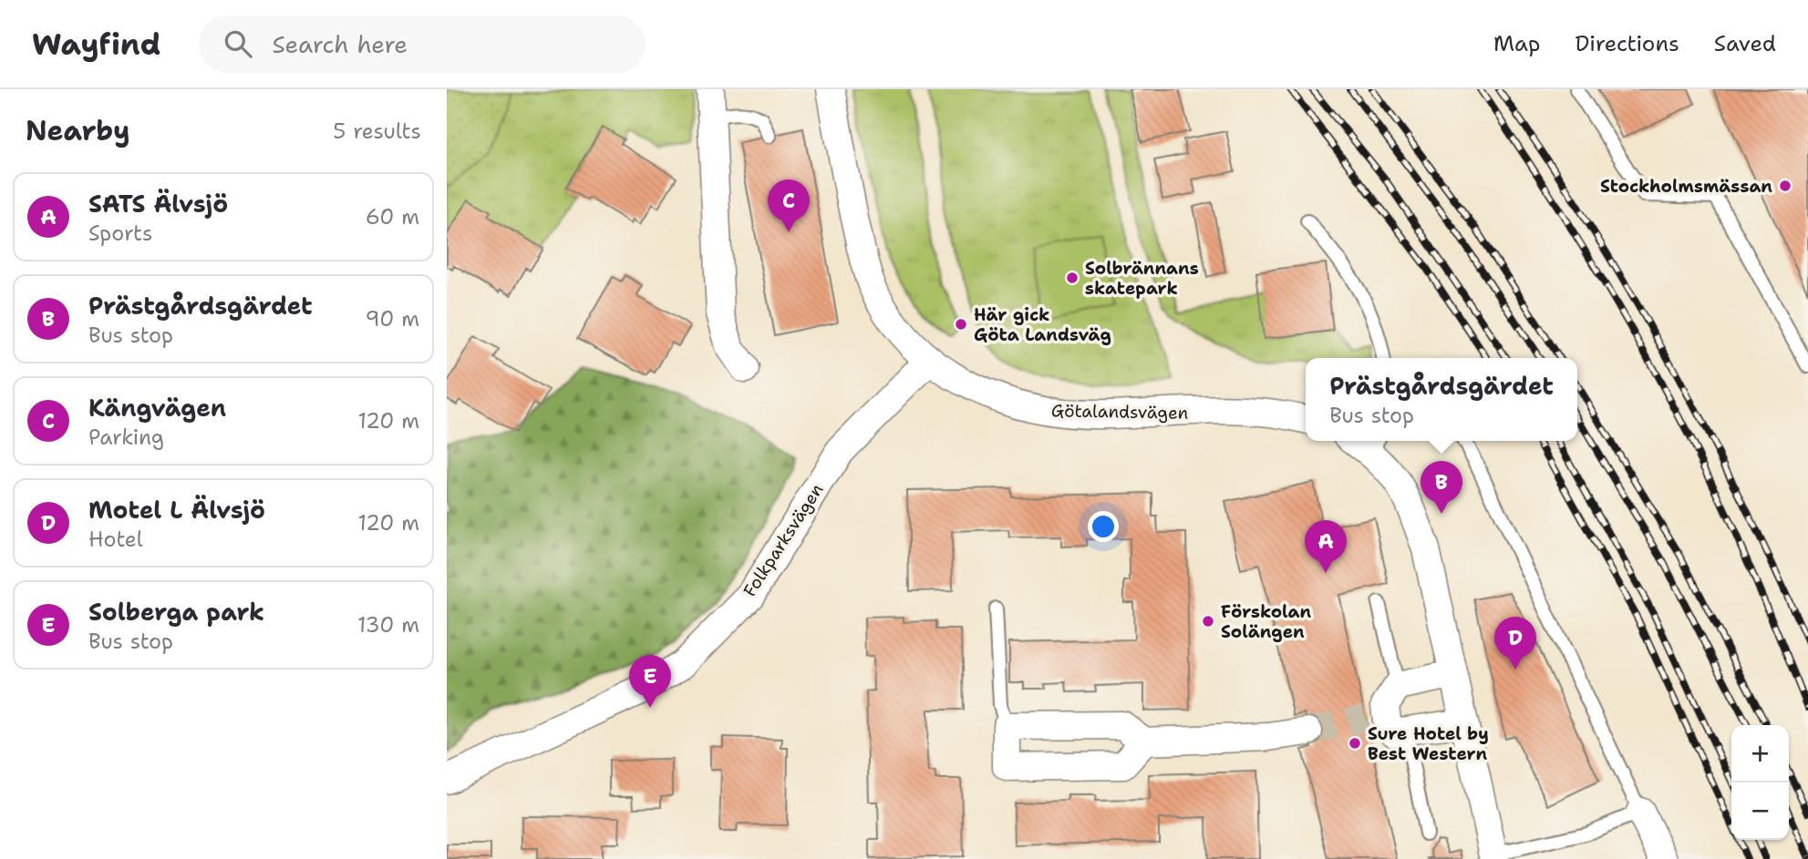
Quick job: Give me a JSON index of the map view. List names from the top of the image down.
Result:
{
  "streets": {
    "street": ["Götalandsvägen", "Folkparksvägen"]
  },
  "crossings": [
    ["Götalandsvägen", "Folkparksvägen"]
  ],
  "places": [
    "Stockholmsmässan",
    "Solbrännans skatepark",
    "Här gick Göta Landsväg",
    "Förskolan Solängen",
    "Sure Hotel by Best Western"
  ],
  "page": {
    "header": "Wayfind",
    "search": "Search here",
    "nav": ["Map", "Directions", "Saved"],
    "heading": ["Nearby", "5 results"],
    "list": [
      {
        "mark": "A",
        "name": "SATS Älvsjö",
        "note": "Sports",
        "value": "60 m"
      },
      {
        "mark": "B",
        "name": "Prästgårdsgärdet",
        "note": "Bus stop",
        "value": "90 m"
      },
      {
        "mark": "C",
        "name": "Kängvägen",
        "note": "Parking",
        "value": "120 m"
      },
      {
        "mark": "D",
        "name": "Motel L Älvsjö",
        "note": "Hotel",
        "value": "120 m"
      },
      {
        "mark": "E",
        "name": "Solberga park",
        "note": "Bus stop",
        "value": "130 m"
      }
    ],
    "pins": [
      "C",
      "B",
      "A",
      "D",
      "E"
    ],
    "popup": ["Prästgårdsgärdet", "Bus stop"],
    "map_buttons": ["+", "−"]
  }
}
